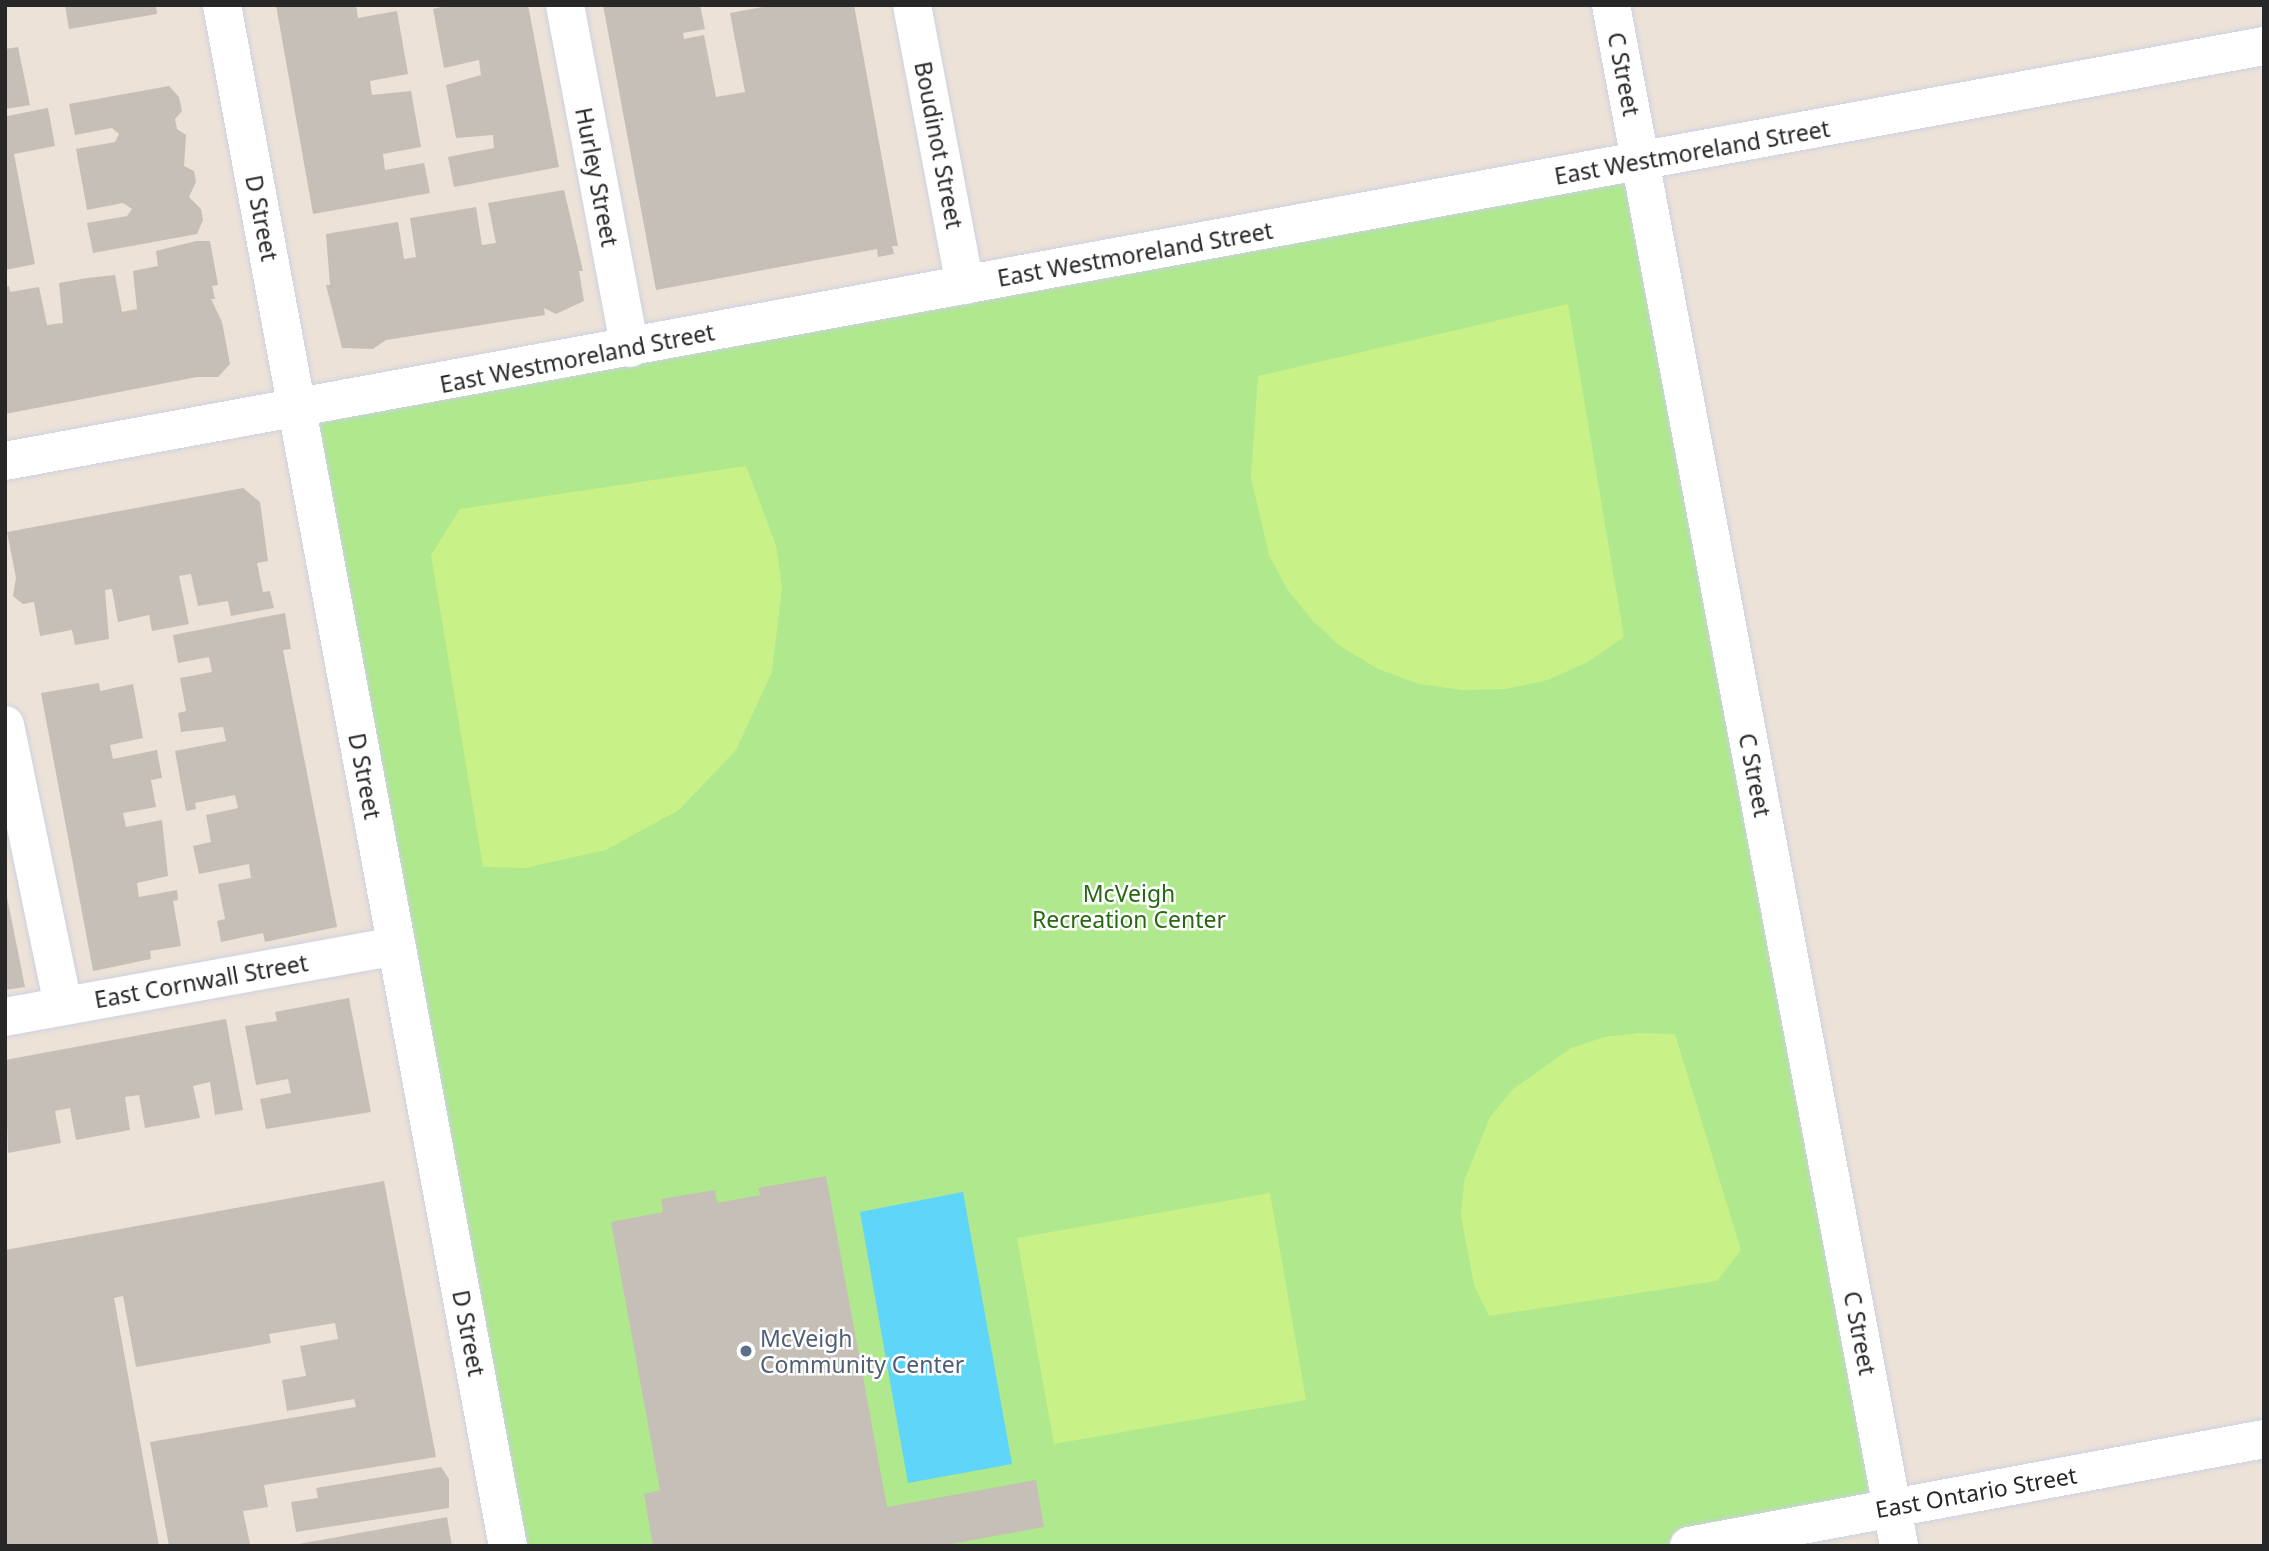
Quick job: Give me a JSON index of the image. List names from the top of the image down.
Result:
{
  "streets": {
    "street": [
      "C Street",
      "Boudinot Street",
      "East Westmoreland Street",
      "Hurley Street",
      "D Street",
      "East Cornwall Street",
      "East Ontario Street"
    ]
  },
  "crossings": [
    ["C Street", "East Westmoreland Street"],
    ["C Street", "East Ontario Street"],
    ["Boudinot Street", "East Westmoreland Street"],
    ["East Westmoreland Street", "Hurley Street"],
    ["East Westmoreland Street", "D Street"],
    ["D Street", "East Cornwall Street"]
  ],
  "parks": ["McVeigh Recreation Center"],
  "places": ["McVeigh Community Center"]
}
